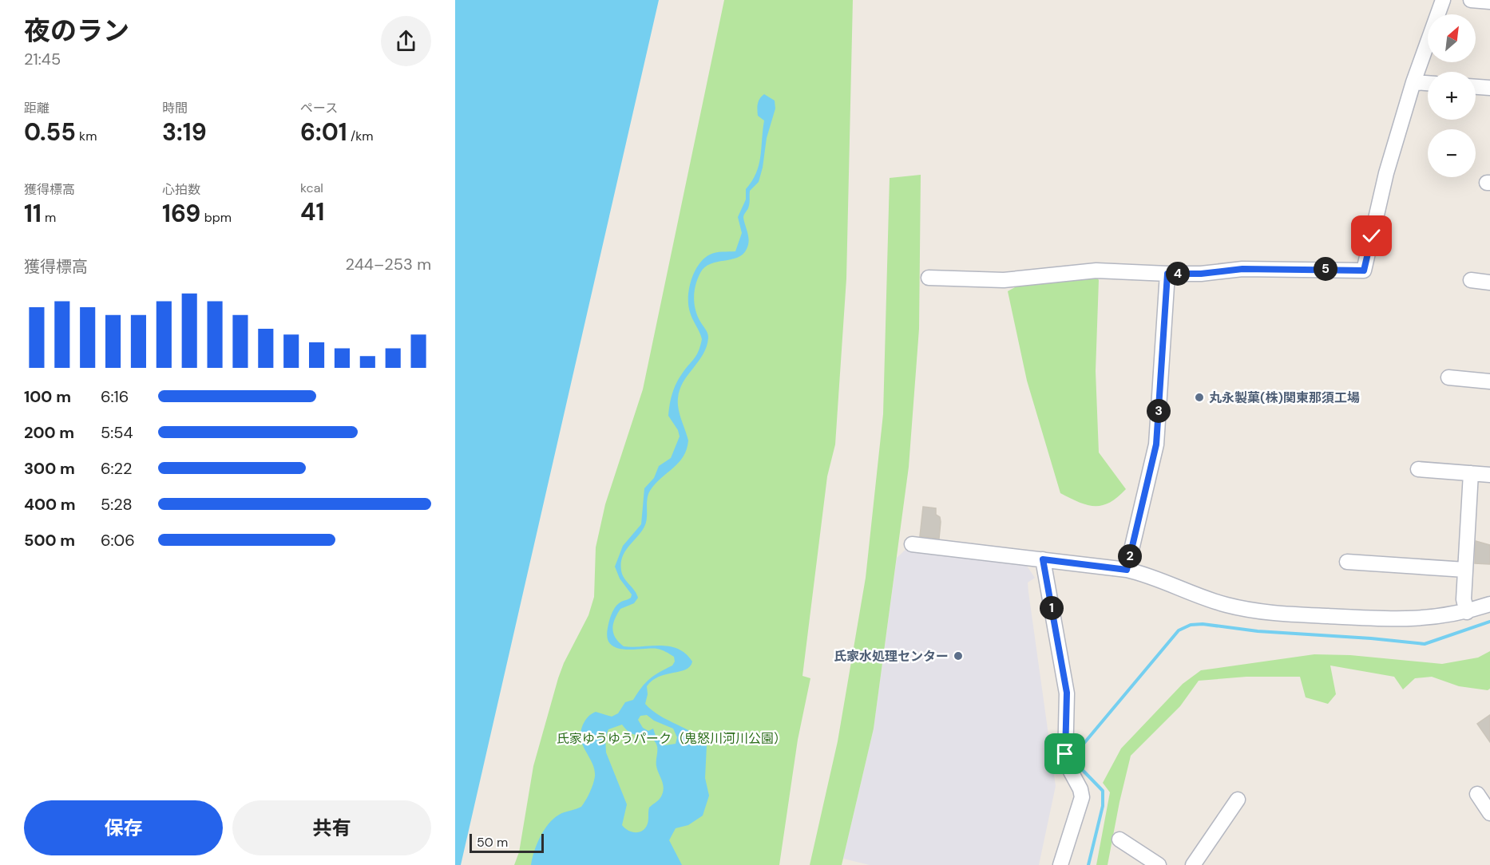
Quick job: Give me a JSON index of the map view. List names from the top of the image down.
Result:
{
  "parks": ["氏家ゆうゆうパーク（鬼怒川河川公園）"],
  "places": ["丸永製菓(株)関東那須工場", "氏家水処理センター"],
  "scale_bar": "50 m",
  "north": "top right",
  "page": {
    "heading": ["夜のラン", "21:45"],
    "map_buttons": ["+", "−"],
    "stats": [
      ["距離", "0.55 km"],
      ["時間", "3:19"],
      ["ペース", "6:01 /km"],
      ["獲得標高", "11 m"],
      ["心拍数", "169 bpm"],
      ["kcal", "41"]
    ],
    "chart": ["獲得標高", "244–253 m"],
    "pins": [
      "5",
      "4",
      "3",
      "2",
      "1"
    ],
    "list": [
      {
        "name": "100 m",
        "note": "6:16"
      },
      {
        "name": "200 m",
        "note": "5:54"
      },
      {
        "name": "300 m",
        "note": "6:22"
      },
      {
        "name": "400 m",
        "note": "5:28"
      },
      {
        "name": "500 m",
        "note": "6:06"
      }
    ],
    "buttons": ["保存", "共有"],
    "scale": "50 m"
  }
}
